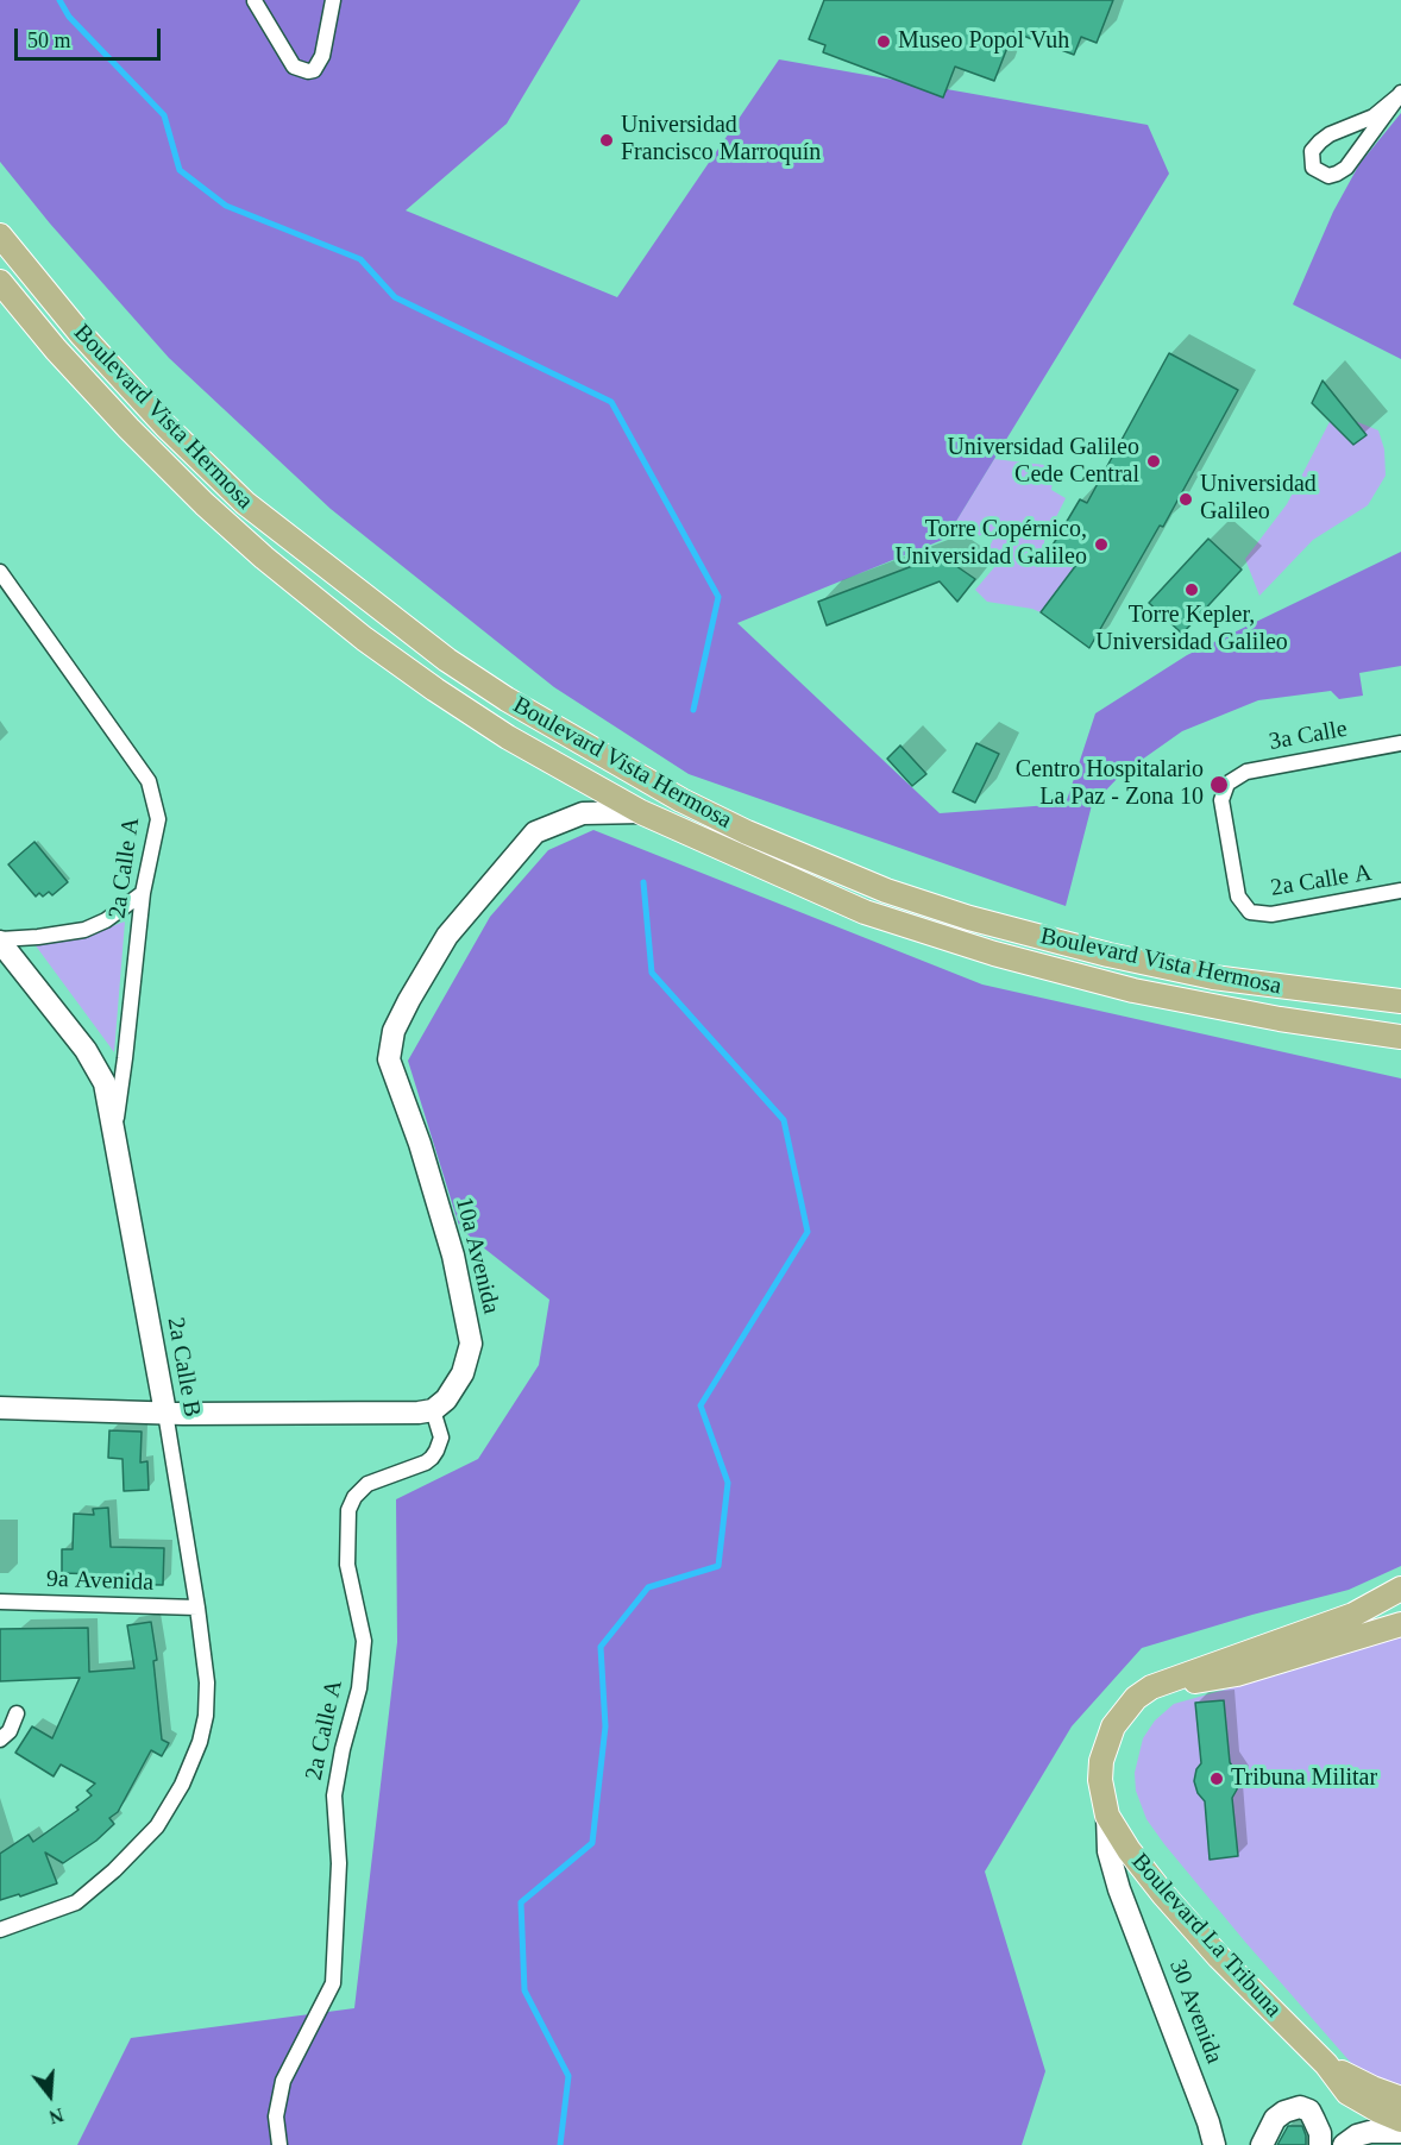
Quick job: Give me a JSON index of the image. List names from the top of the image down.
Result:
{
  "streets": {
    "main road": ["Boulevard Vista Hermosa", "Boulevard La Tribuna"],
    "street": [
      "3a Calle",
      "2a Calle A",
      "10a Avenida",
      "2a Calle B",
      "9a Avenida",
      "30 Avenida"
    ]
  },
  "crossings": [
    ["Boulevard Vista Hermosa", "10a Avenida"],
    ["3a Calle", "2a Calle A"],
    ["2a Calle A", "10a Avenida"],
    ["2a Calle A", "2a Calle B"],
    ["2a Calle B", "9a Avenida"],
    ["Boulevard La Tribuna", "30 Avenida"]
  ],
  "places": [
    "Museo Popol Vuh",
    "Universidad Francisco Marroquín",
    "Universidad Galileo Cede Central",
    "Universidad Galileo",
    "Torre Copérnico, Universidad Galileo",
    "Torre Kepler, Universidad Galileo",
    "Centro Hospitalario La Paz - Zona 10",
    "Tribuna Militar"
  ],
  "scale_bar": "50 m",
  "north": "bottom"
}
